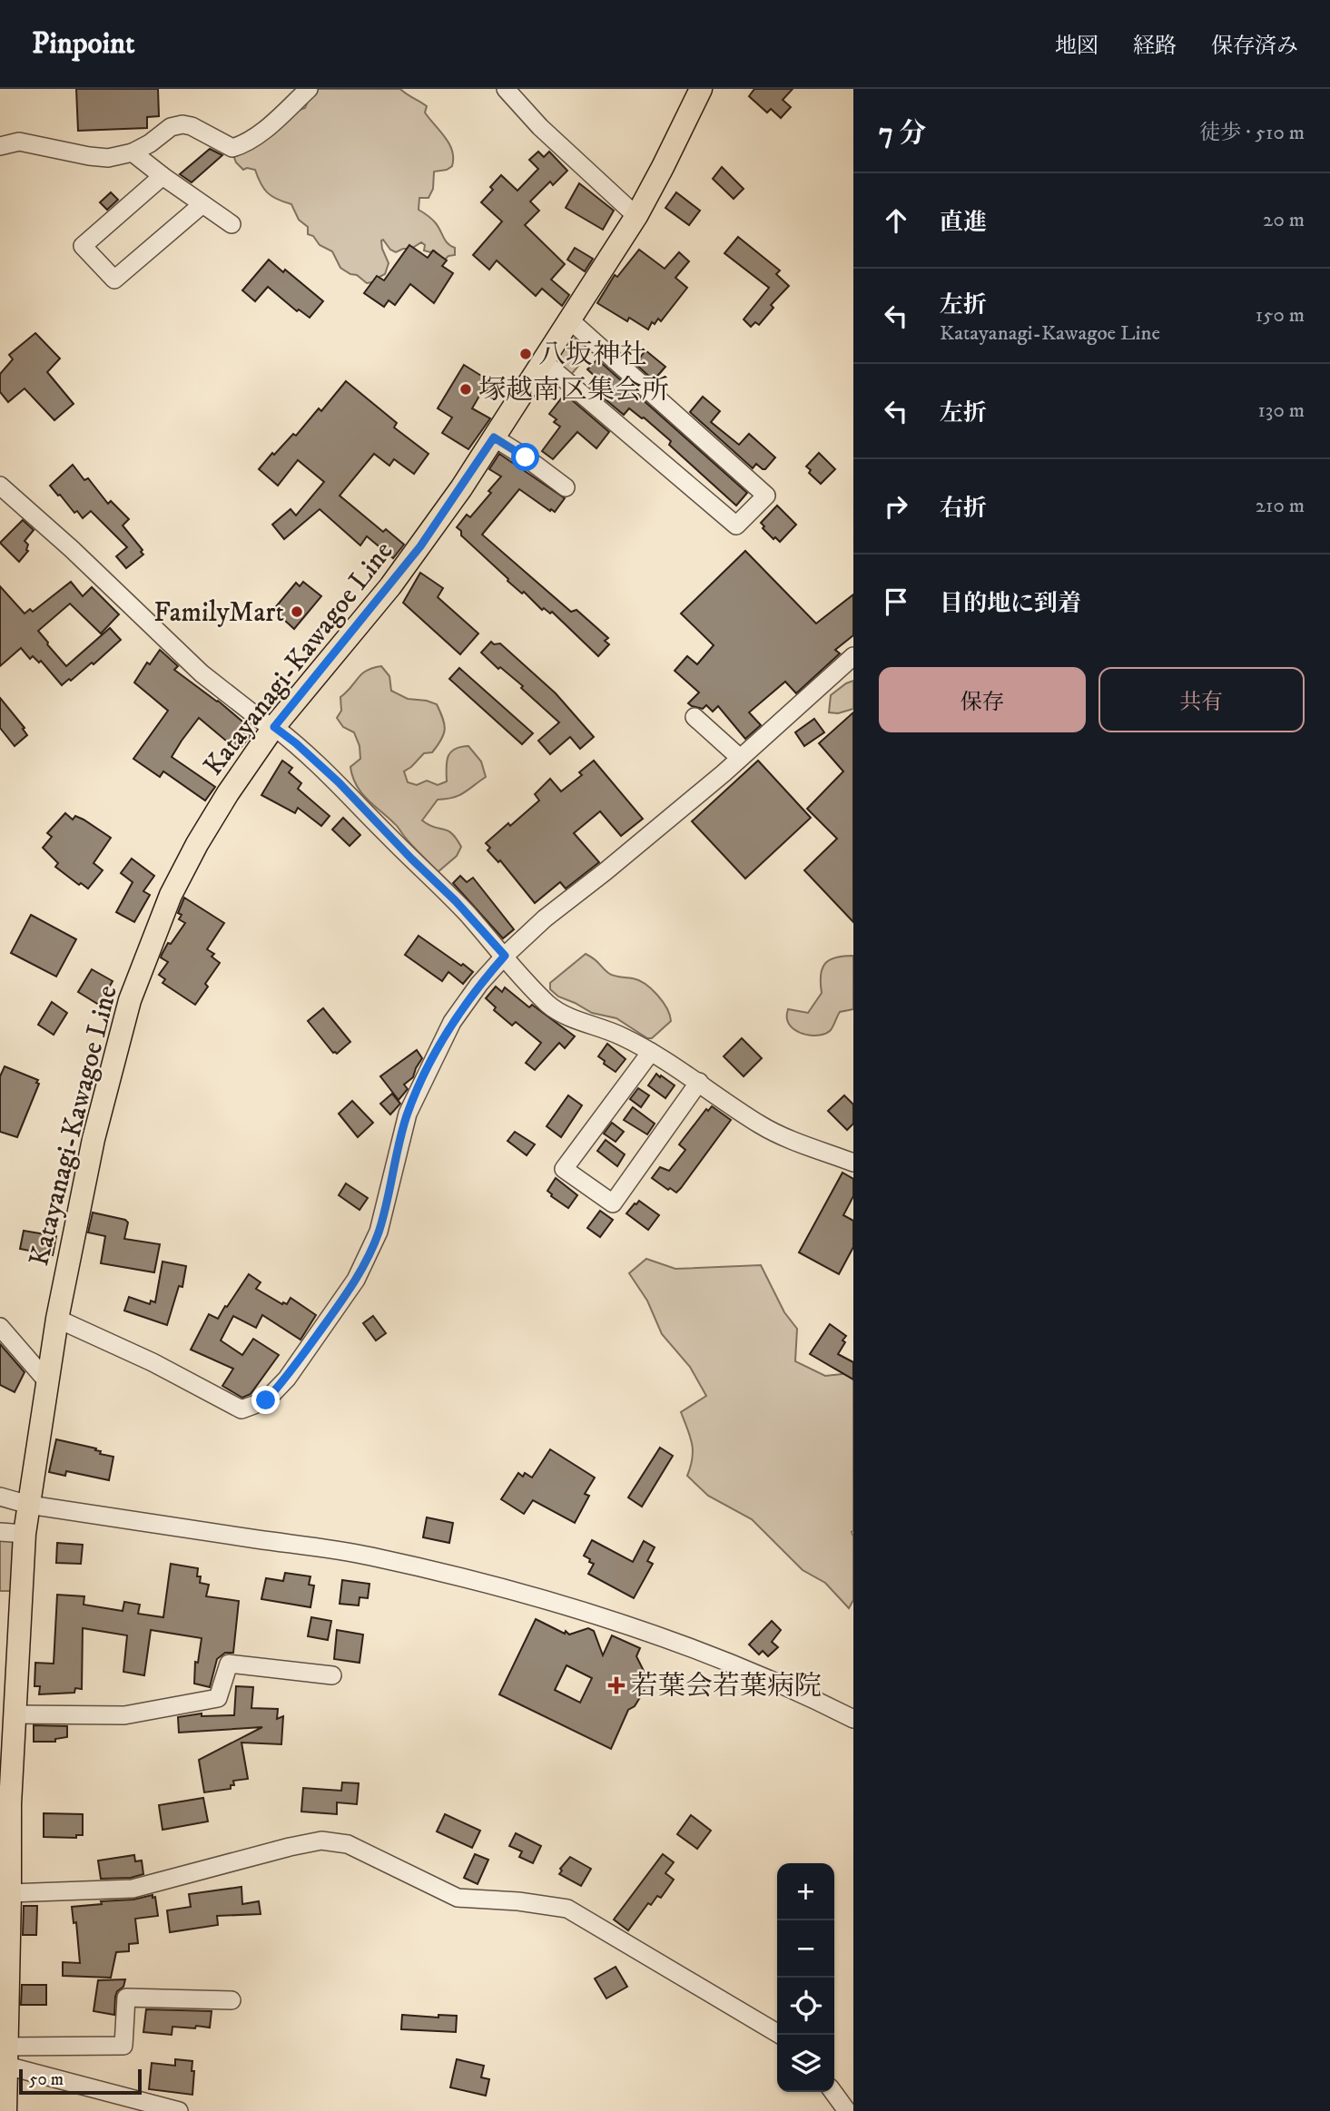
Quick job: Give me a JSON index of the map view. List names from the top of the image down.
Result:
{
  "streets": {
    "main road": ["Katayanagi-Kawagoe Line"]
  },
  "places": {
    "other": ["八坂神社", "塚越南区集会所", "FamilyMart"],
    "health": ["若葉会若葉病院"]
  },
  "scale_bar": "50 m",
  "page": {
    "header": "Pinpoint",
    "nav": ["地図", "経路", "保存済み"],
    "heading": ["7 分", "徒歩 · 510 m"],
    "list": [
      ["直進", "20 m"],
      ["左折", "Katayanagi-Kawagoe Line", "150 m"],
      ["左折", "130 m"],
      ["右折", "210 m"],
      "目的地に到着"
    ],
    "buttons": ["保存", "共有"],
    "map_buttons": ["+", "−"],
    "scale": "50 m"
  }
}
